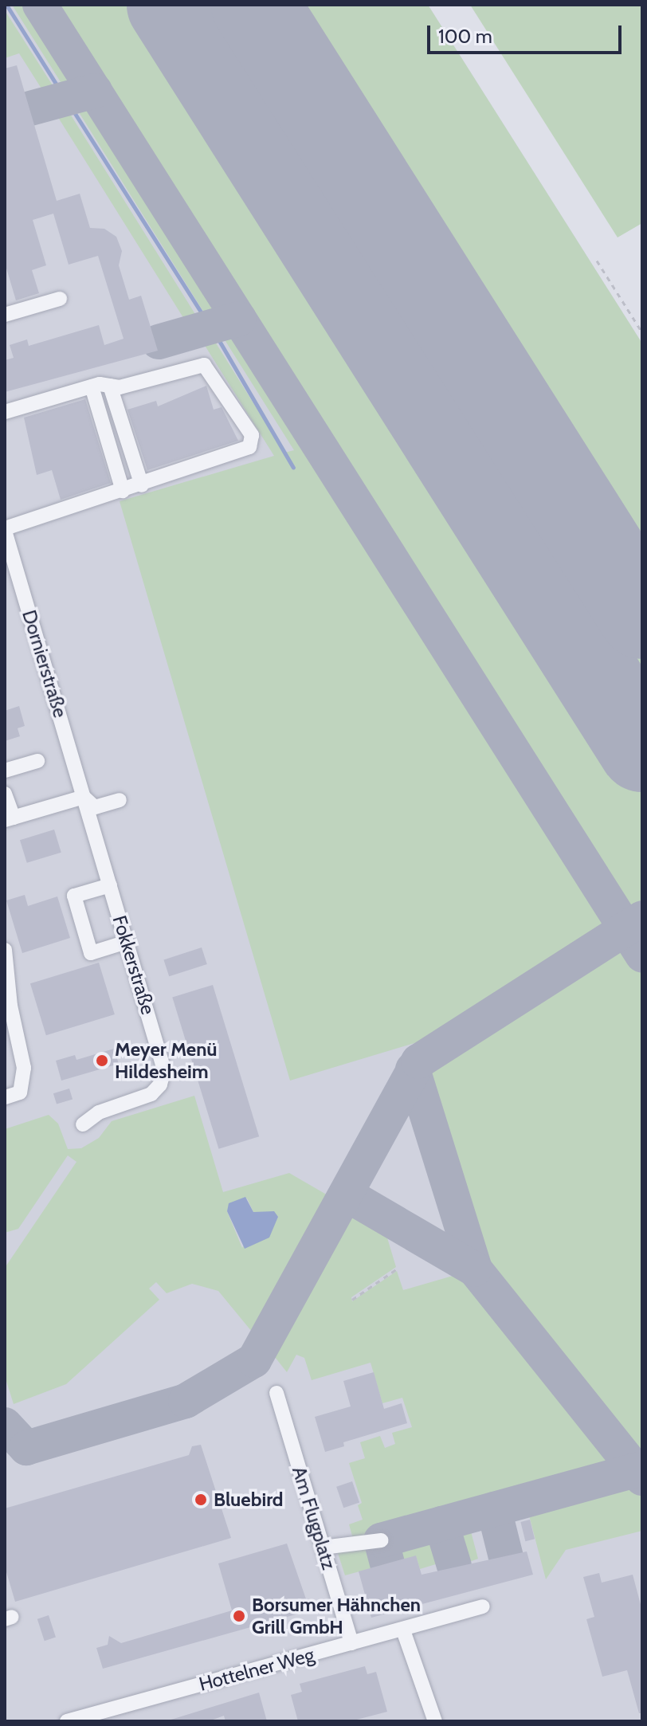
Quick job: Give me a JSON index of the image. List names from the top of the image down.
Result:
{
  "streets": {
    "street": [
      "Dornierstraße",
      "Fokkerstraße",
      "Am Flugplatz",
      "Hottelner Weg"
    ]
  },
  "crossings": [
    ["Dornierstraße", "Fokkerstraße"],
    ["Am Flugplatz", "Hottelner Weg"]
  ],
  "places": ["Meyer Menü Hildesheim", "Bluebird", "Borsumer Hähnchen Grill GmbH"],
  "scale_bar": "100 m"
}
